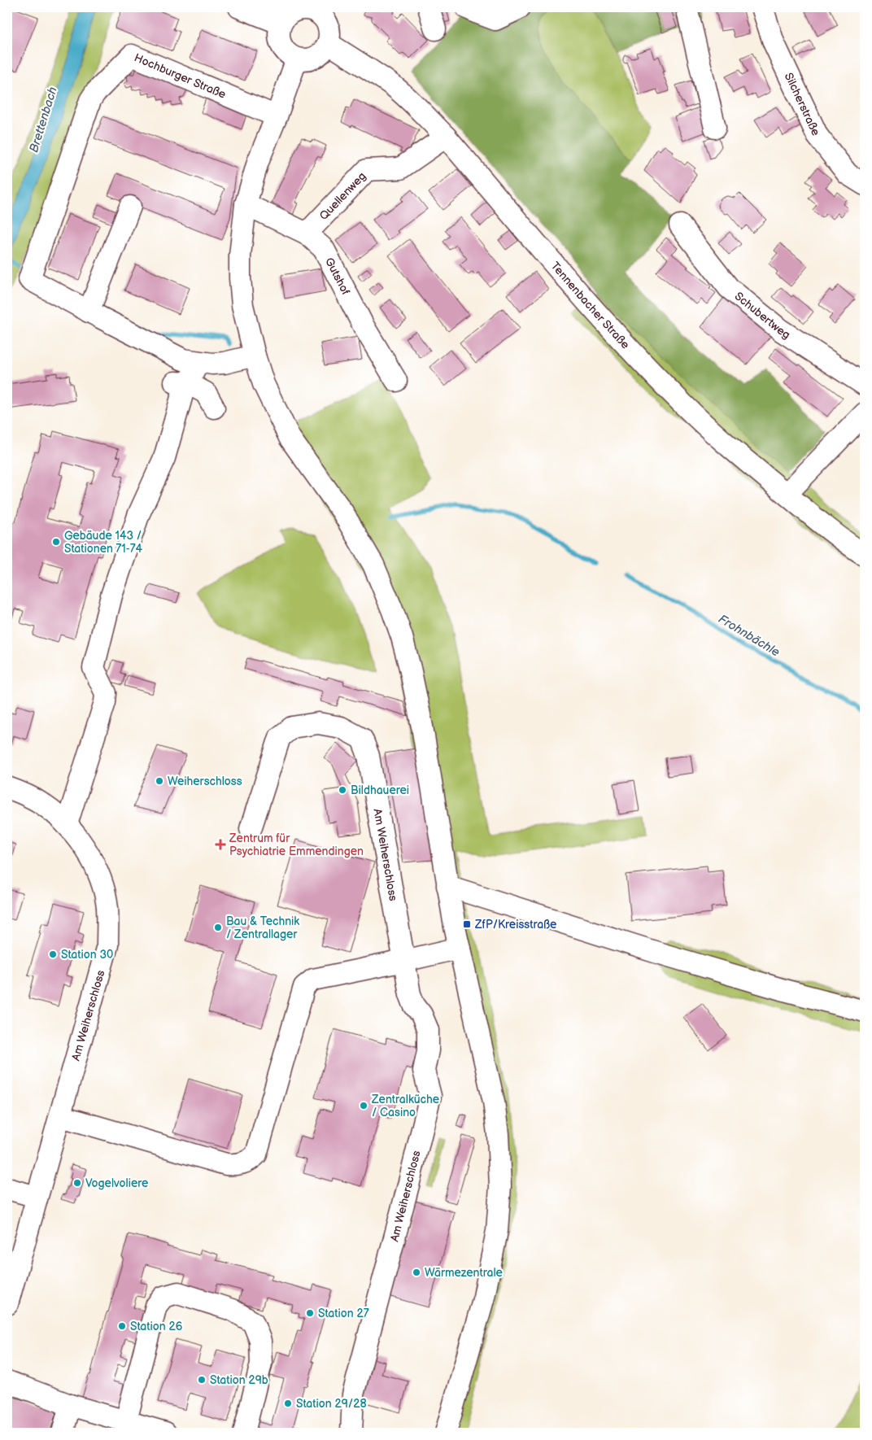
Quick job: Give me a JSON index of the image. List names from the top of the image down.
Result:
{
  "streets": {
    "street": [
      "Hochburger Straße",
      "Silcherstraße",
      "Quellenweg",
      "Gutshof",
      "Tennenbacher Straße",
      "Schubertweg",
      "Am Weiherschloss"
    ]
  },
  "crossings": [
    ["Quellenweg", "Gutshof"],
    ["Quellenweg", "Tennenbacher Straße"]
  ],
  "water": ["Brettenbach", "Frohnbächle"],
  "places": {
    "other": [
      "Gebäude 143 / Stationen 71-74",
      "Weiherschloss",
      "Bildhauerei",
      "Bau & Technik / Zentrallager",
      "Station 30",
      "Zentralküche / Casino",
      "Vogelvoliere",
      "Wärmezentrale",
      "Station 27",
      "Station 26",
      "Station 29b",
      "Station 29/28"
    ],
    "health": ["Zentrum für Psychiatrie Emmendingen"],
    "transit": ["ZfP/Kreisstraße"]
  }
}
